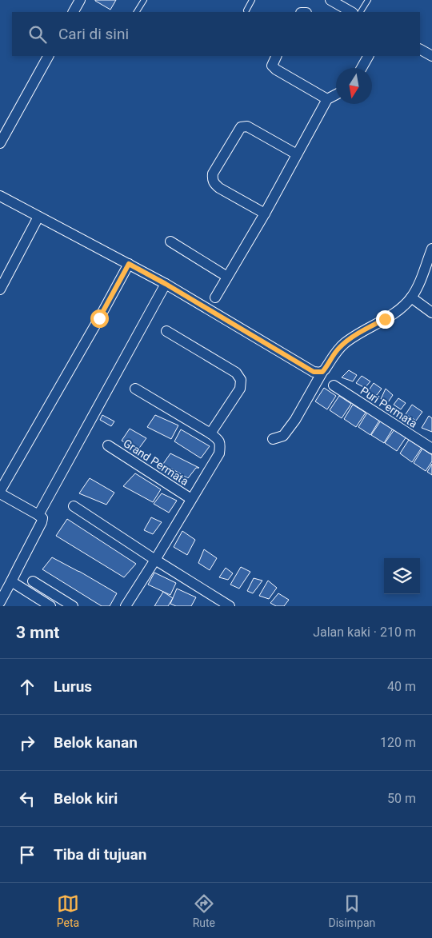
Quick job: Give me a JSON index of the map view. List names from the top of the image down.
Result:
{
  "streets": {
    "street": ["Puri Permata", "Grand Permata"]
  },
  "north": "bottom",
  "page": {
    "search": "Cari di sini",
    "heading": ["3 mnt", "Jalan kaki · 210 m"],
    "list": [
      ["Lurus", "40 m"],
      ["Belok kanan", "120 m"],
      ["Belok kiri", "50 m"],
      "Tiba di tujuan"
    ],
    "nav": ["Peta", "Rute", "Disimpan"]
  }
}
